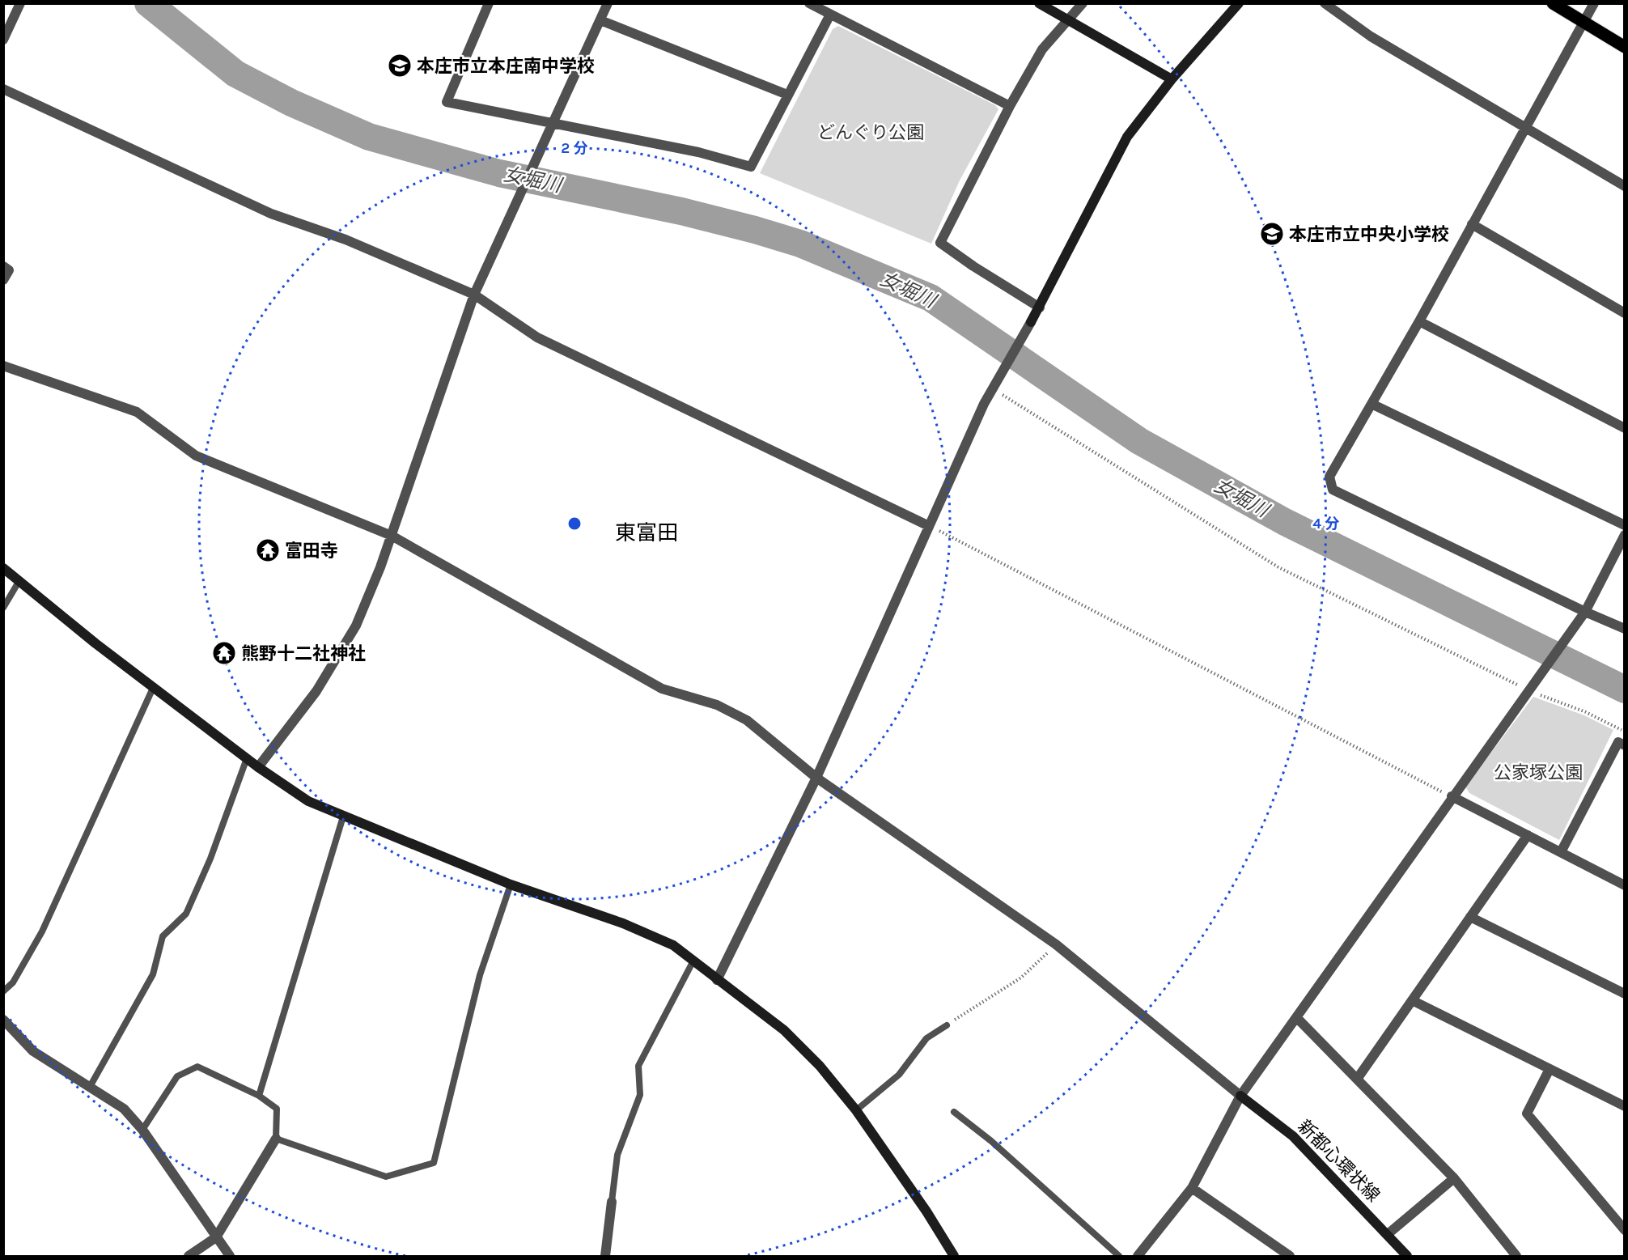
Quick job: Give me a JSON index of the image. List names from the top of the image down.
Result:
{
  "streets": {
    "street": ["新都心環状線"]
  },
  "districts": ["東富田"],
  "water": ["女堀川"],
  "parks": ["どんぐり公園", "公家塚公園"],
  "places": {
    "school or university": ["本庄市立本庄南中学校", "本庄市立中央小学校"],
    "temple": ["富田寺", "熊野十二社神社"]
  },
  "rings": ["2 分", "4 分"]
}
